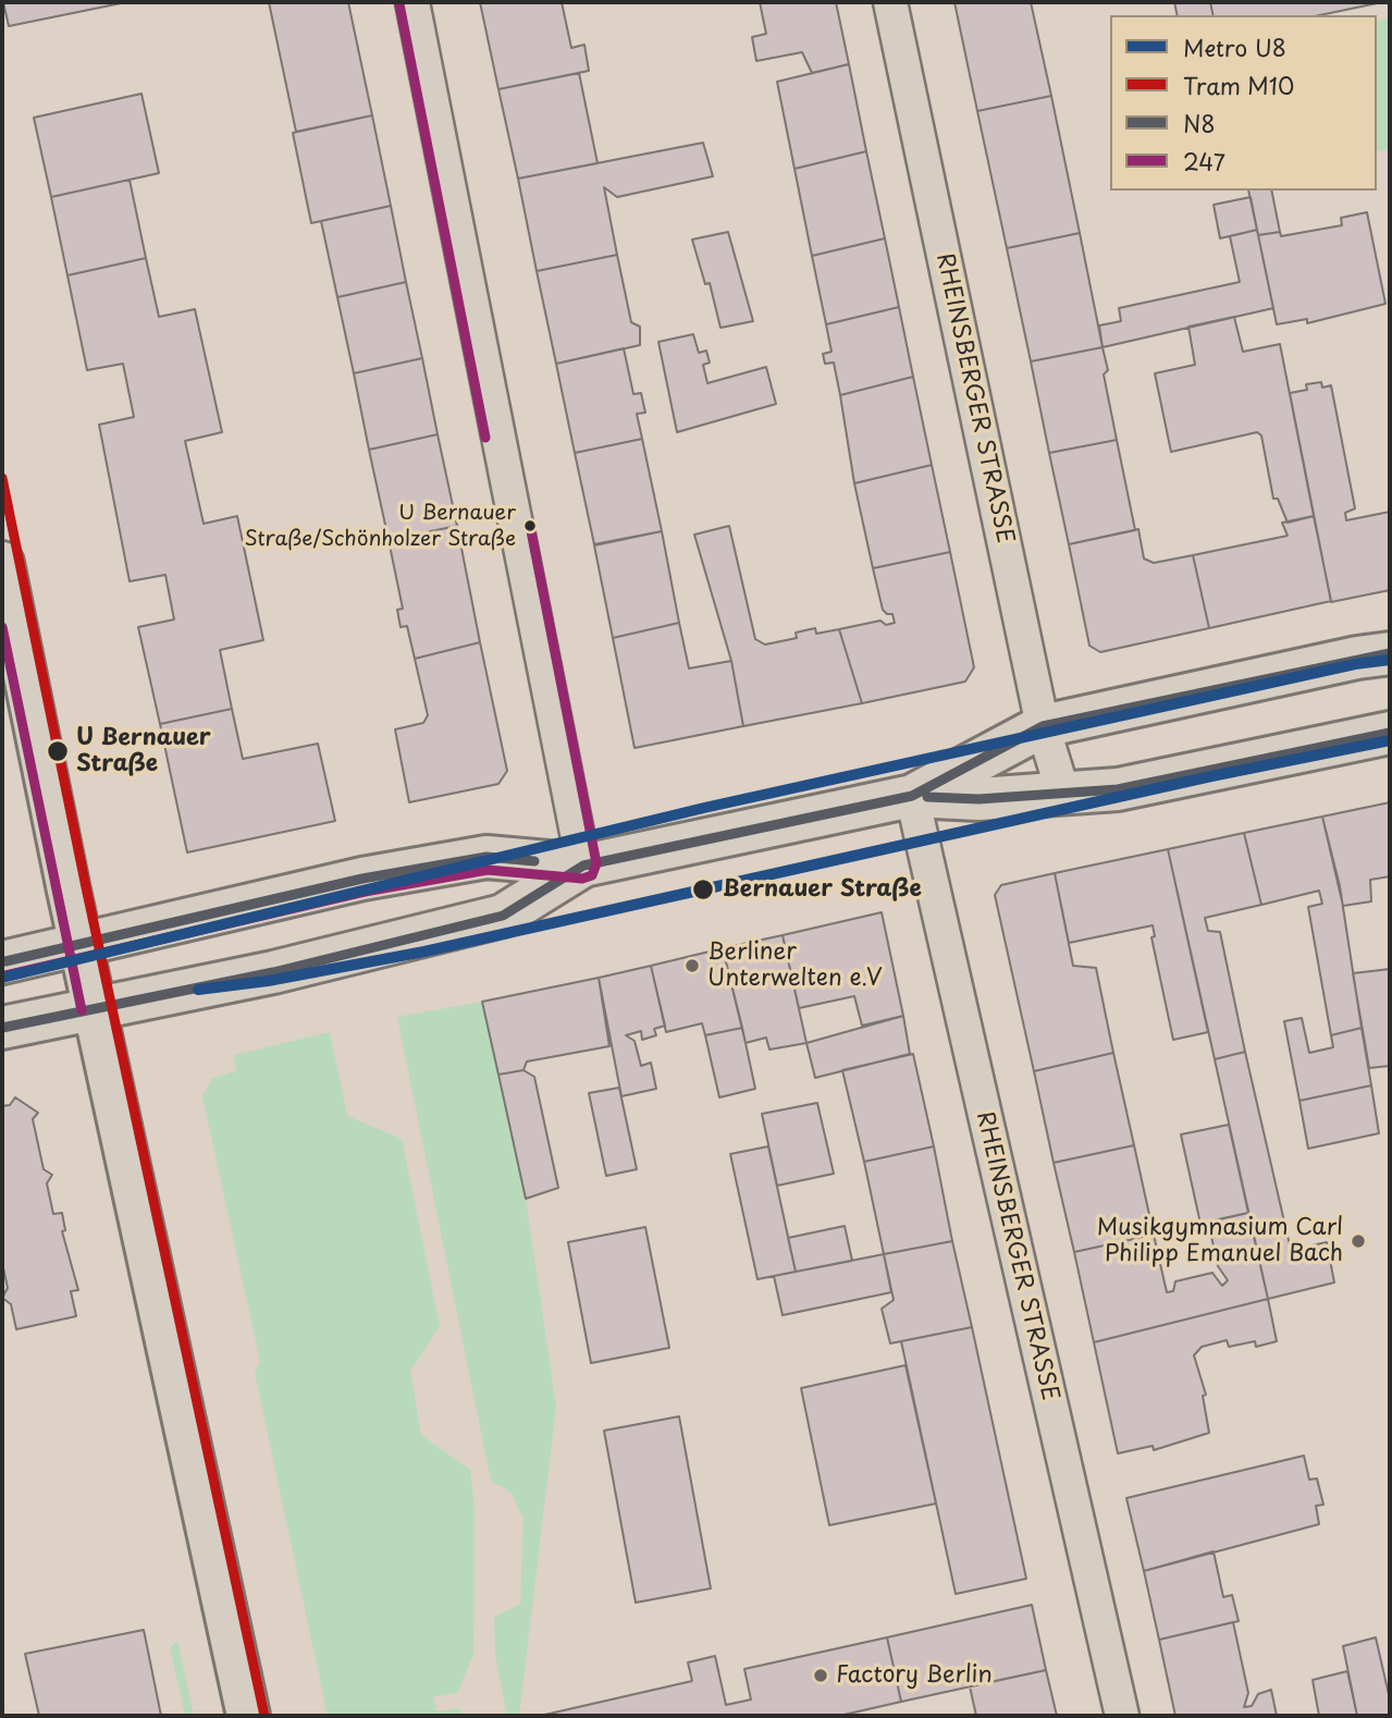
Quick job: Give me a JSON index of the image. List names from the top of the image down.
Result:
{
  "streets": {
    "street": ["RHEINSBERGER STRASSE"]
  },
  "places": [
    "U Bernauer Straße/Schönholzer Straße",
    "U Bernauer Straße",
    "Bernauer Straße",
    "Berliner Unterwelten e.V",
    "Musikgymnasium Carl Philipp Emanuel Bach",
    "Factory Berlin"
  ],
  "lines": [
    "transit line 247",
    "tram line M10",
    "transit line N8",
    "metro line U8"
  ],
  "legend": [
    "Metro U8",
    "Tram M10",
    "N8",
    "247"
  ]
}
